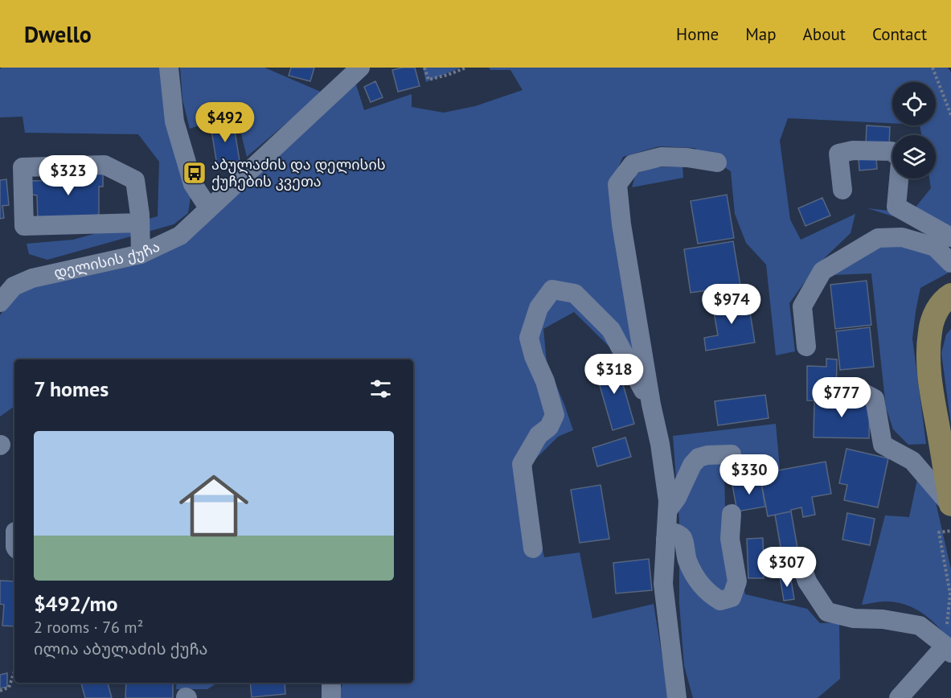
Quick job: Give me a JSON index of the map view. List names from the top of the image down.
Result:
{
  "streets": {
    "street": ["დელისის ქუჩა"]
  },
  "places": {
    "bus stop": ["აბულაძის და დელისის ქუჩების კვეთა"]
  },
  "page": {
    "header": "Dwello",
    "nav": [
      "Home",
      "Map",
      "About",
      "Contact"
    ],
    "price": [
      "$492",
      "$323",
      "$974",
      "$318",
      "$777",
      "$330",
      "$307"
    ],
    "heading": "7 homes",
    "list": [
      {
        "name": "$492/mo",
        "note": "2 rooms · 76 m² · ილია აბულაძის ქუჩა"
      }
    ]
  }
}
